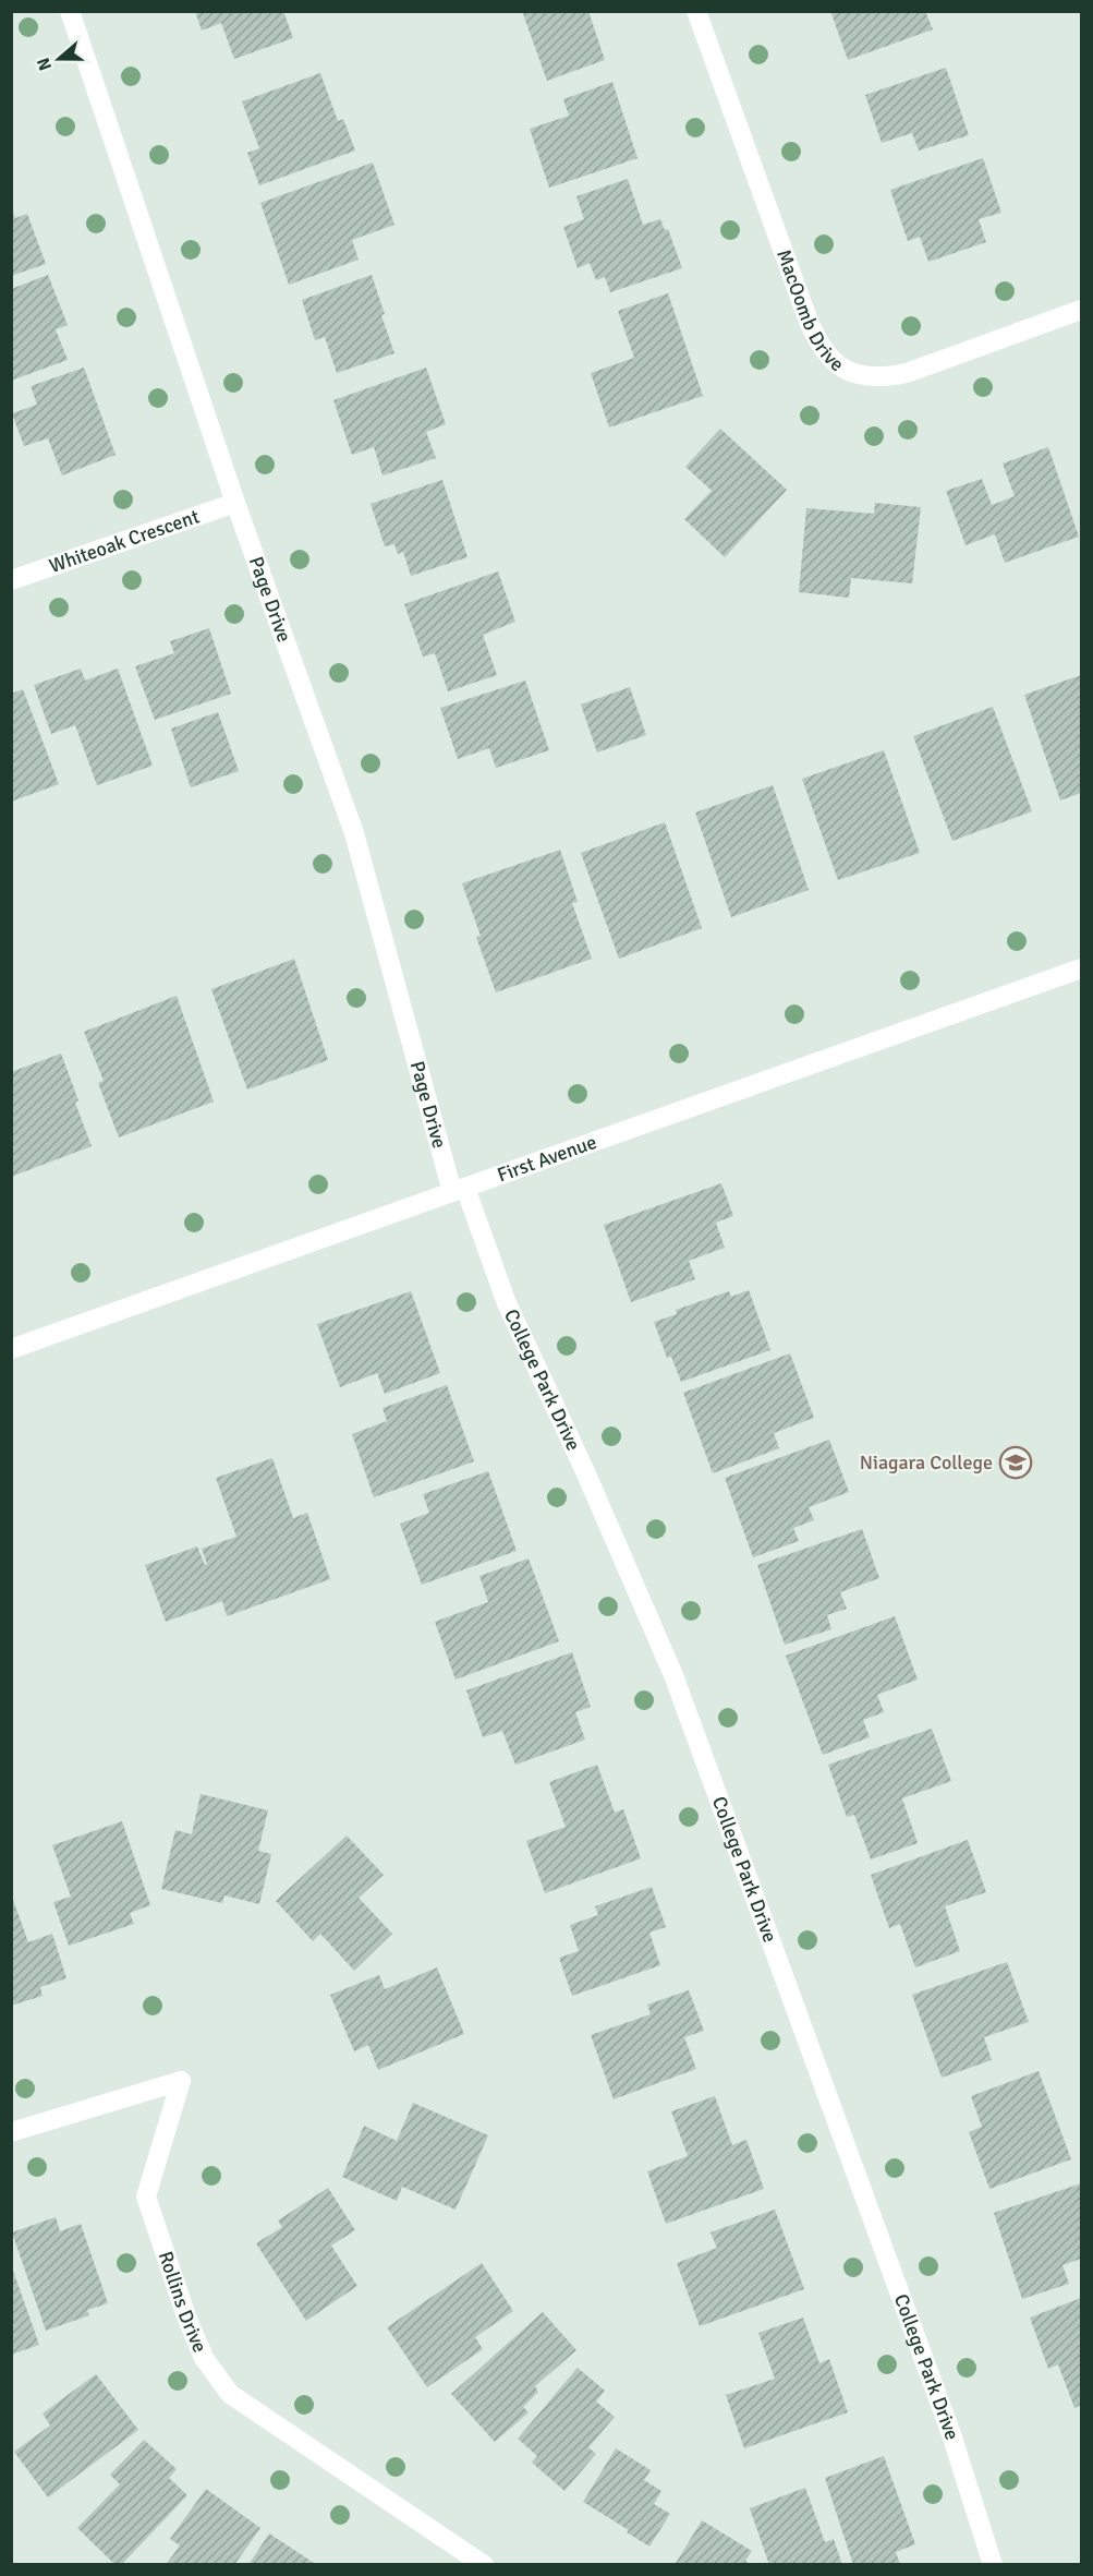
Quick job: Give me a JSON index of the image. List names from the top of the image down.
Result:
{
  "streets": {
    "street": [
      "MacOomb Drive",
      "Whiteoak Crescent",
      "Page Drive",
      "First Avenue",
      "College Park Drive",
      "Rollins Drive"
    ]
  },
  "crossings": [
    ["Whiteoak Crescent", "Page Drive"],
    ["Page Drive", "First Avenue"],
    ["Page Drive", "College Park Drive"],
    ["First Avenue", "College Park Drive"]
  ],
  "places": {
    "school or university": ["Niagara College"]
  },
  "north": "left"
}
